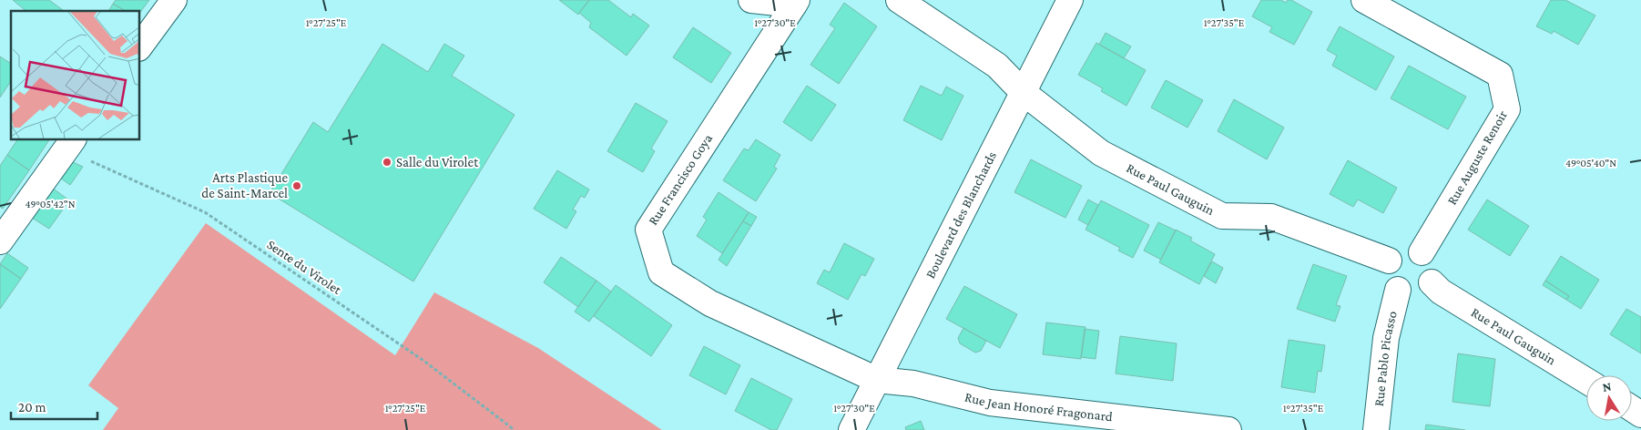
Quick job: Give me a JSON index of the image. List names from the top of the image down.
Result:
{
  "streets": {
    "street": [
      "Rue Auguste Renoir",
      "Rue Francisco Goya",
      "Rue Paul Gauguin",
      "Boulevard des Blanchards",
      "Rue Pablo Picasso",
      "Rue Jean Honoré Fragonard"
    ],
    "path": ["Sente du Virolet"]
  },
  "crossings": [
    ["Rue Auguste Renoir", "Rue Paul Gauguin"],
    ["Rue Auguste Renoir", "Rue Pablo Picasso"],
    ["Rue Francisco Goya", "Boulevard des Blanchards"],
    ["Rue Francisco Goya", "Rue Jean Honoré Fragonard"],
    ["Rue Paul Gauguin", "Boulevard des Blanchards"],
    ["Rue Paul Gauguin", "Rue Pablo Picasso"],
    ["Boulevard des Blanchards", "Rue Jean Honoré Fragonard"]
  ],
  "places": ["Salle du Virolet", "Arts Plastique de Saint-Marcel"],
  "scale_bar": "20 m",
  "north": "top",
  "coordinates": [
    "1°27'25\"E",
    "1°27'30\"E",
    "1°27'35\"E",
    "49°05'40\"N",
    "49°05'42\"N"
  ]
}
